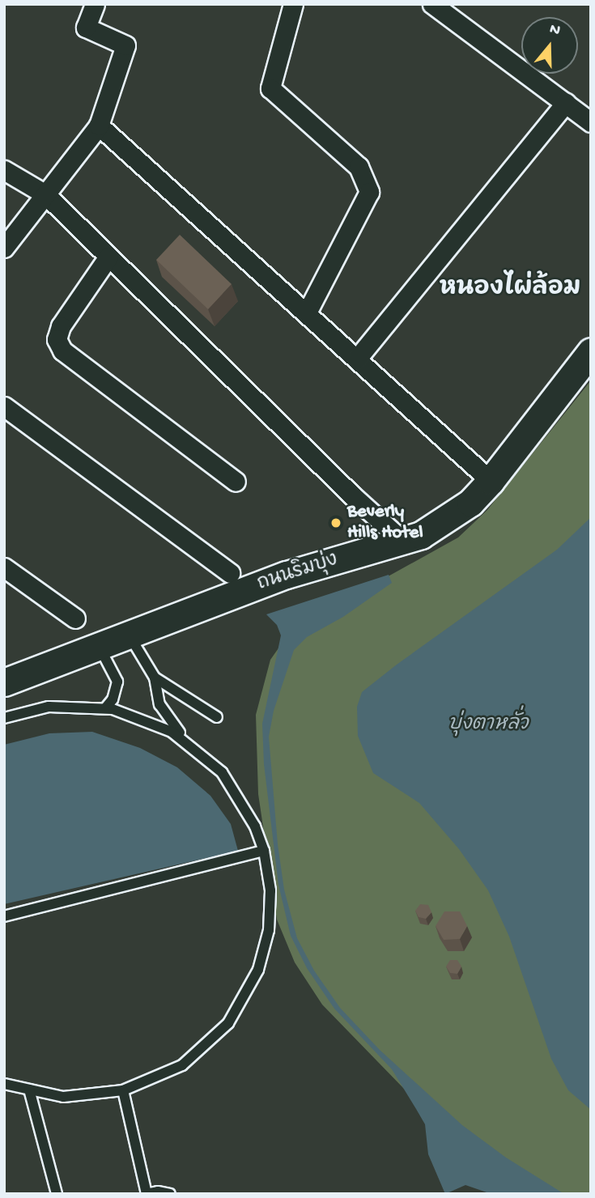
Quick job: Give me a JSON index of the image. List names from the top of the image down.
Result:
{
  "streets": {
    "main road": ["ถนนริมบุ่ง"]
  },
  "districts": ["หนองไผ่ล้อม"],
  "water": ["บุ่งตาหลั่ว"],
  "places": ["Beverly Hills Hotel"],
  "north": "top"
}
